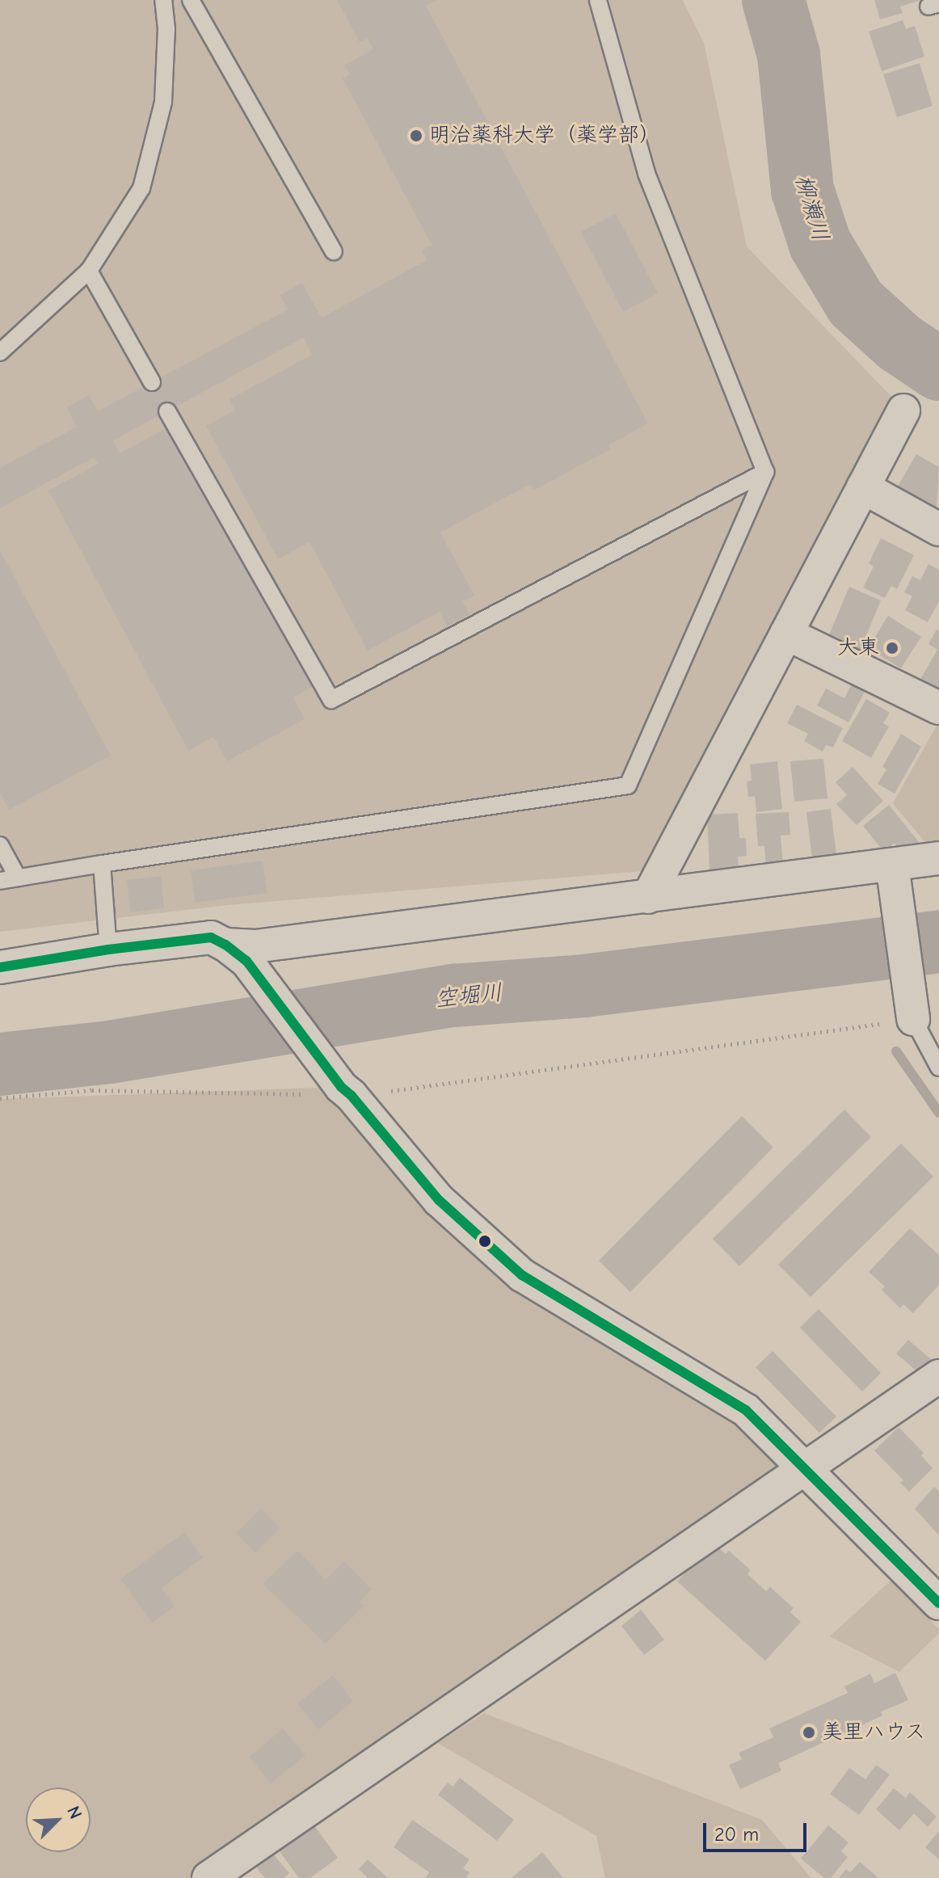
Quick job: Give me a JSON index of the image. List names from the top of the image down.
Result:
{
  "water": ["柳瀬川", "空堀川"],
  "places": ["明治薬科大学（薬学部）", "大東", "美里ハウス"],
  "scale_bar": "20 m",
  "north": "top right"
}
